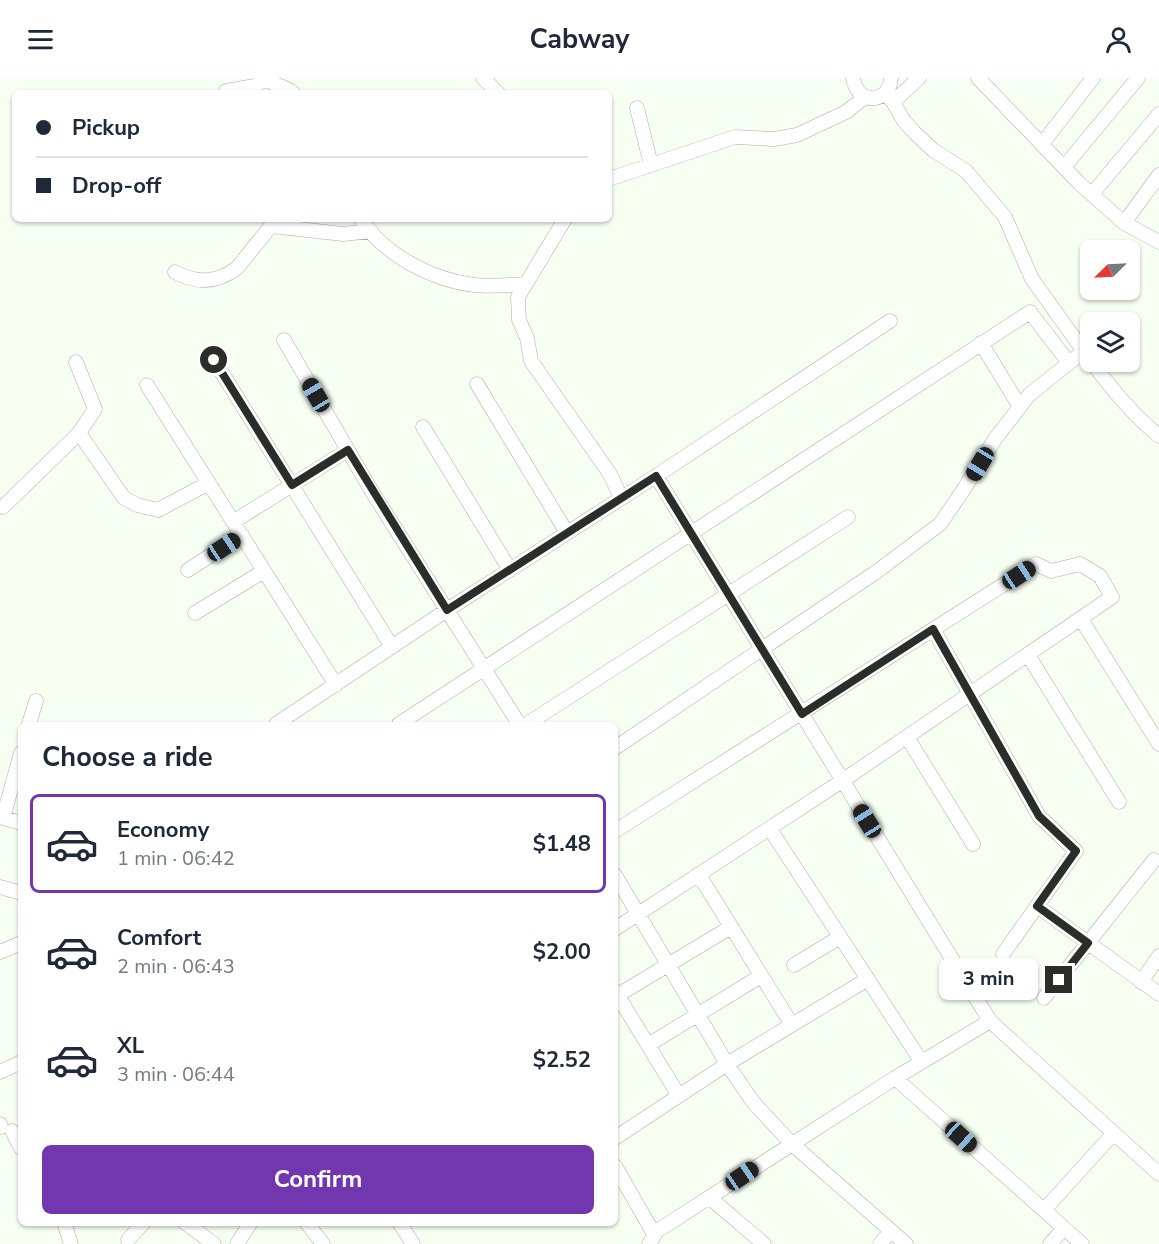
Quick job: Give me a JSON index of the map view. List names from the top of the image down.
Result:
{
  "north": "bottom left",
  "page": {
    "header": "Cabway",
    "banner": ["Pickup", "Drop-off"],
    "heading": "Choose a ride",
    "list": [
      {
        "name": "Economy",
        "note": "1 min · 06:42",
        "value": "$1.48"
      },
      {
        "name": "Comfort",
        "note": "2 min · 06:43",
        "value": "$2.00"
      },
      {
        "name": "XL",
        "note": "3 min · 06:44",
        "value": "$2.52"
      }
    ],
    "bubble": "3 min",
    "buttons": "Confirm"
  }
}
